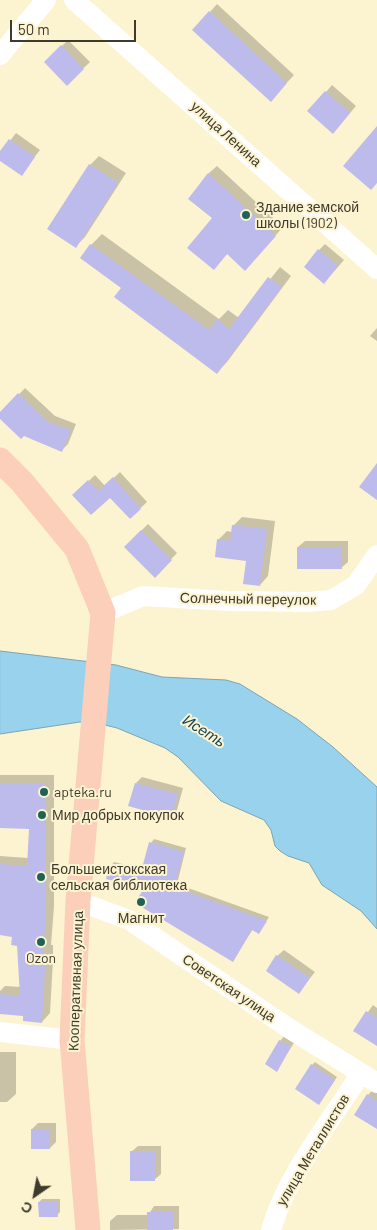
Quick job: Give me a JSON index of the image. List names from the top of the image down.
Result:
{
  "streets": {
    "main road": ["Кооперативная улица"],
    "street": [
      "улица Ленина",
      "Солнечный переулок",
      "Советская улица",
      "улица Металлистов"
    ]
  },
  "crossings": [
    ["Солнечный переулок", "Кооперативная улица"],
    ["Кооперативная улица", "Советская улица"],
    ["Советская улица", "улица Металлистов"]
  ],
  "water": ["Исеть"],
  "places": [
    "Здание земской школы (1902)",
    "apteka.ru",
    "Мир добрых покупок",
    "Большеистокская сельская библиотека",
    "Магнит",
    "Ozon"
  ],
  "scale_bar": "50 m",
  "north": "bottom left"
}
